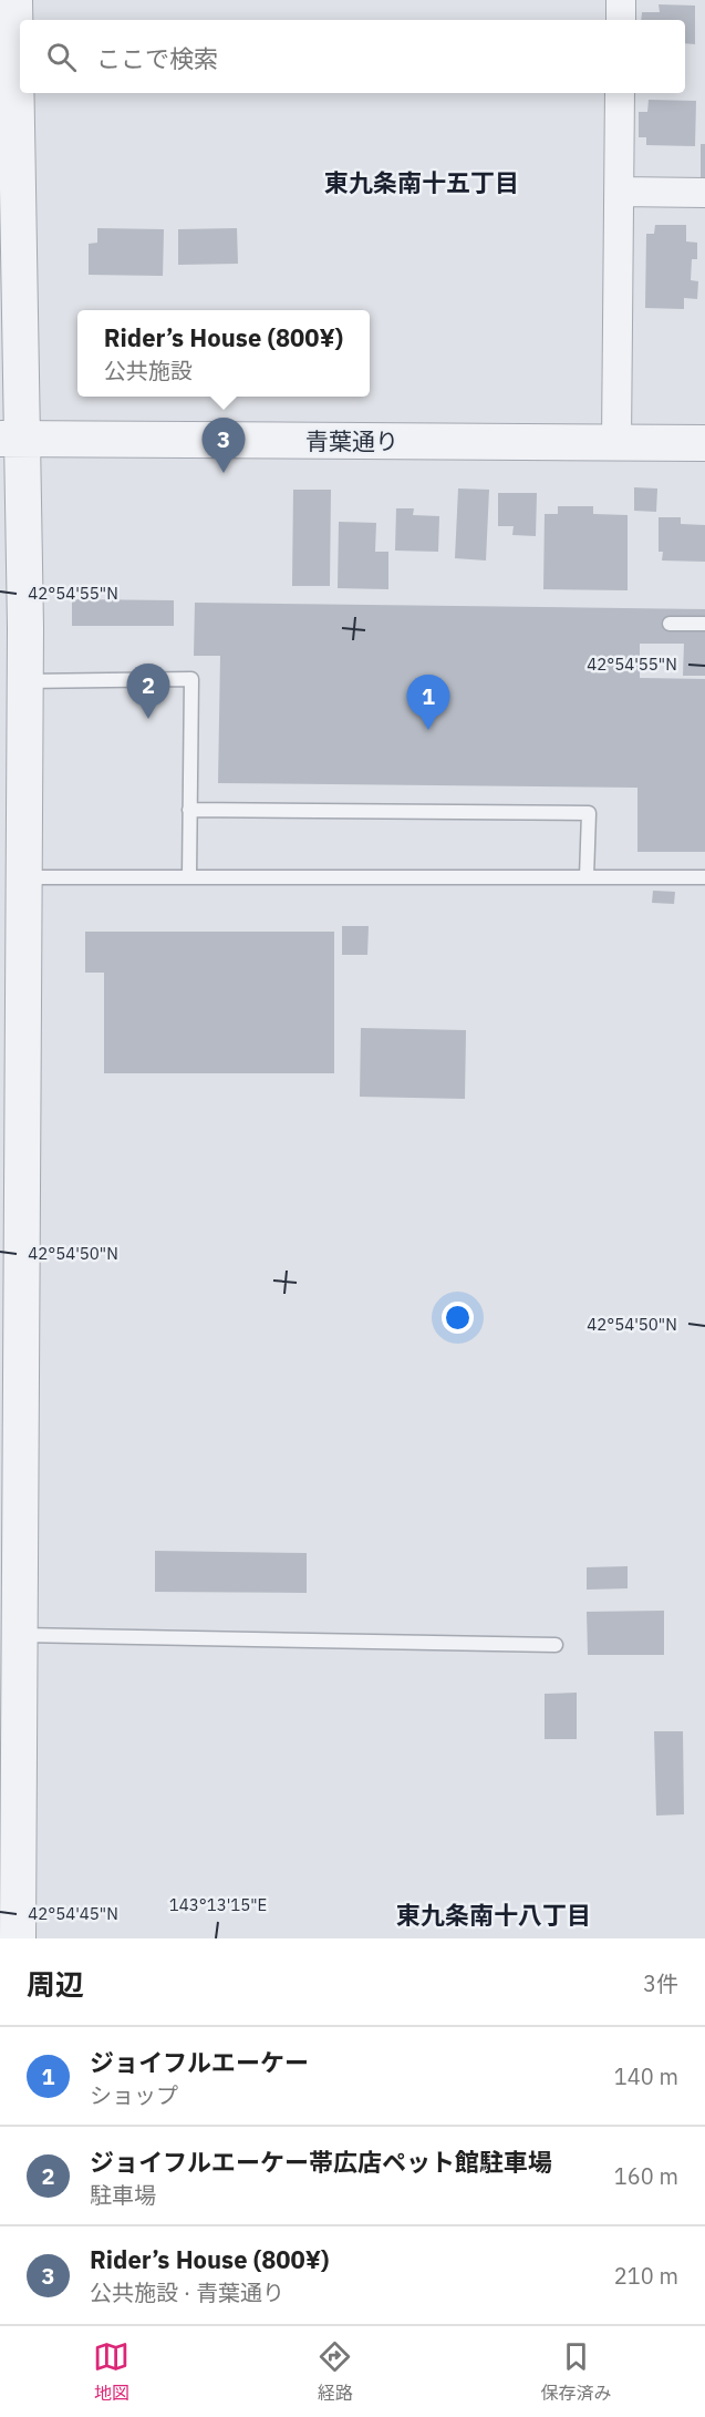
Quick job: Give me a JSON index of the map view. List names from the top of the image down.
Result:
{
  "streets": {
    "street": ["青葉通り"]
  },
  "districts": ["東九条南十五丁目", "東九条南十八丁目"],
  "page": {
    "search": "ここで検索",
    "popup": ["Rider’s House (800¥)", "公共施設"],
    "pins": ["3", "2", "1"],
    "heading": ["周辺", "3件"],
    "list": [
      {
        "mark": "1",
        "name": "ジョイフルエーケー",
        "note": "ショップ",
        "value": "140 m"
      },
      {
        "mark": "2",
        "name": "ジョイフルエーケー帯広店ペット館駐車場",
        "note": "駐車場",
        "value": "160 m"
      },
      {
        "mark": "3",
        "name": "Rider’s House (800¥)",
        "note": "公共施設 · 青葉通り",
        "value": "210 m"
      }
    ],
    "nav": ["地図", "経路", "保存済み"]
  },
  "coordinates": [
    "42°54'55\"N",
    "42°54'50\"N",
    "143°13'15\"E",
    "42°54'45\"N"
  ]
}
